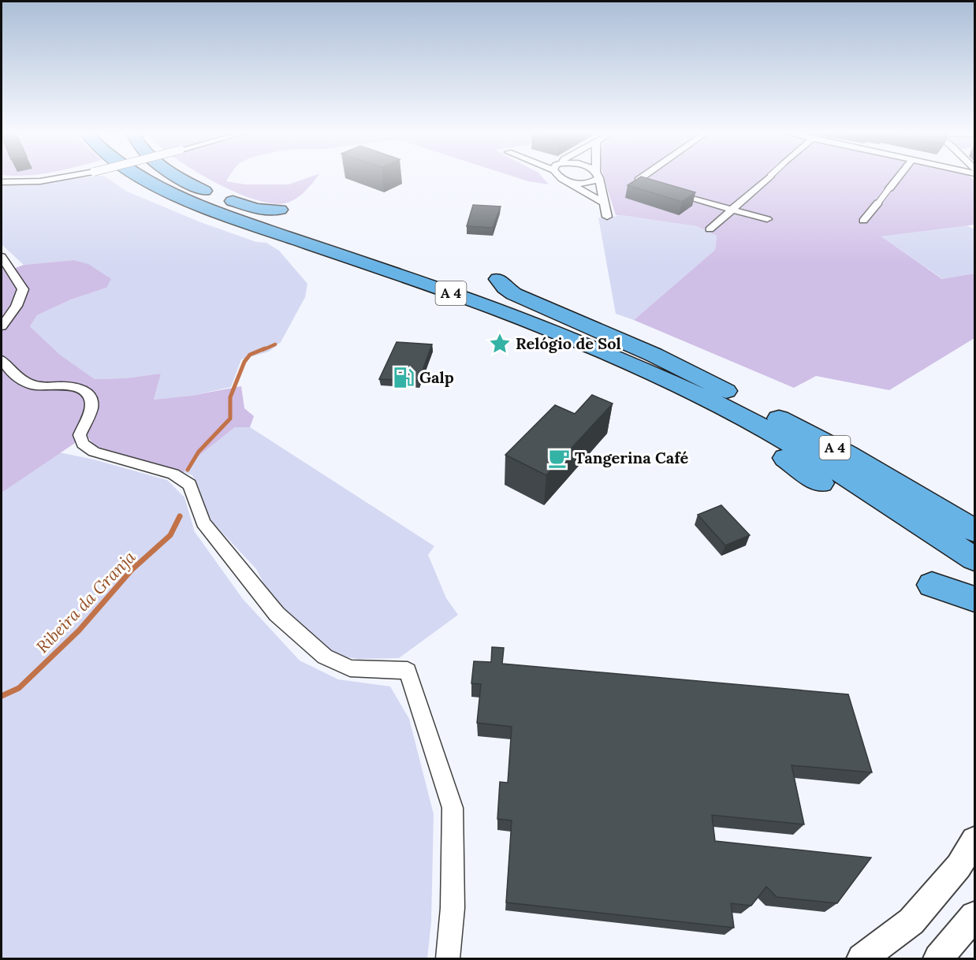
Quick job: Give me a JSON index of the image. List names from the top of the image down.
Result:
{
  "streets": {
    "highway": ["A 4"]
  },
  "water": ["Ribeira da Granja"],
  "places": {
    "place": ["Relógio de Sol"],
    "fuel station": ["Galp"],
    "cafe": ["Tangerina Café"]
  }
}
